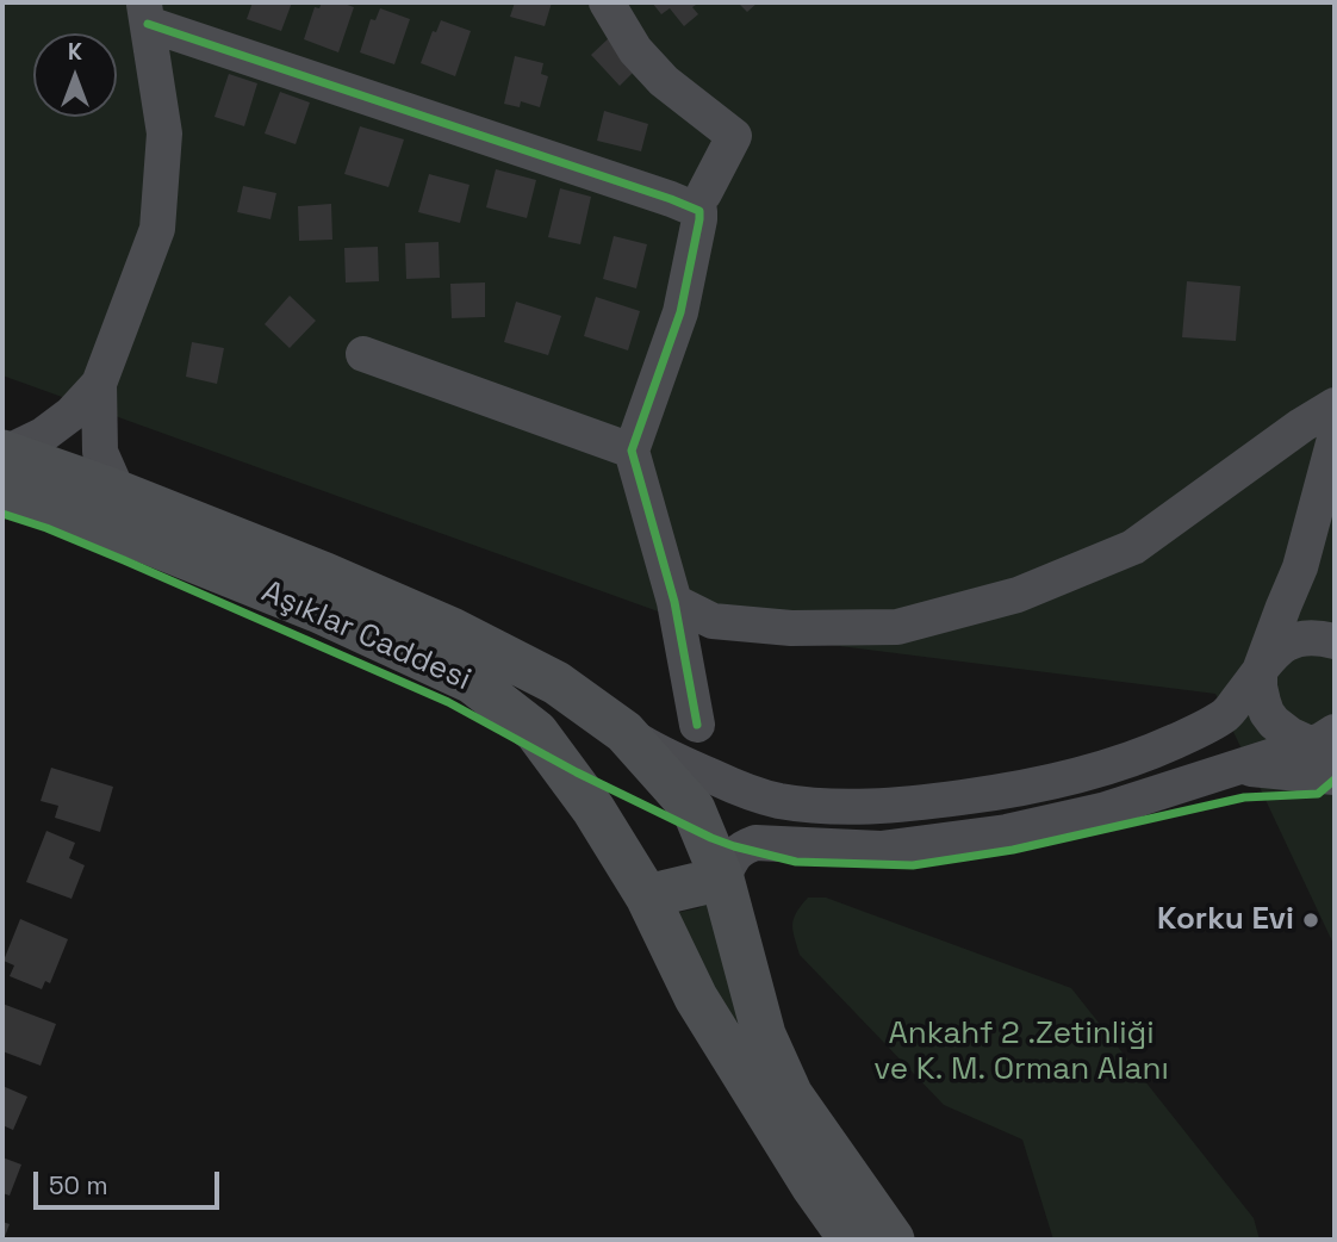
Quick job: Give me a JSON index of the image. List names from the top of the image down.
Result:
{
  "streets": {
    "main road": ["Aşıklar Caddesi"]
  },
  "parks": ["Ankahf 2 .Zetinliği ve K. M. Orman Alanı"],
  "places": ["Korku Evi"],
  "scale_bar": "50 m",
  "north": "top"
}
